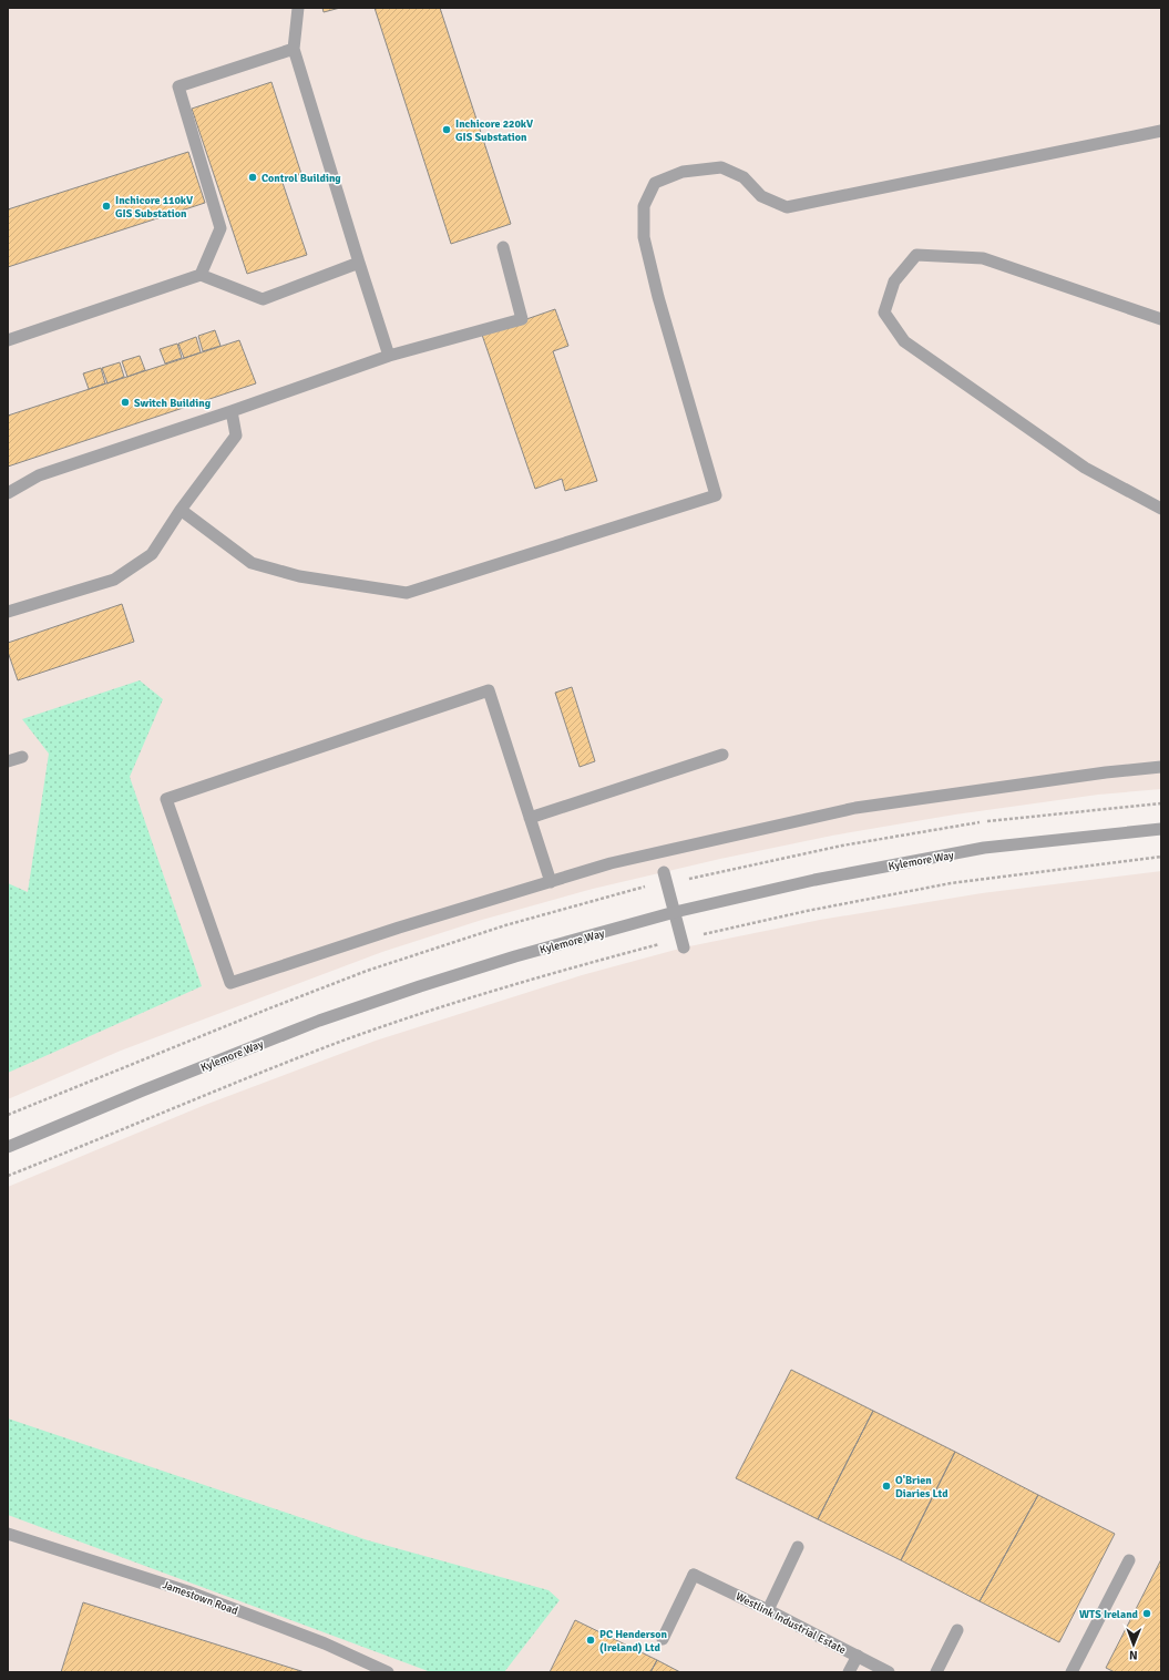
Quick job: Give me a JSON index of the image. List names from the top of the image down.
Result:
{
  "streets": {
    "street": ["Kylemore Way", "Jamestown Road", "Westlink Industrial Estate"]
  },
  "places": [
    "Inchicore 220kV GIS Substation",
    "Control Building",
    "Inchicore 110kV GIS Substation",
    "Switch Building",
    "O'Brien Diaries Ltd",
    "WTS Ireland",
    "PC Henderson (Ireland) Ltd"
  ],
  "north": "bottom"
}
